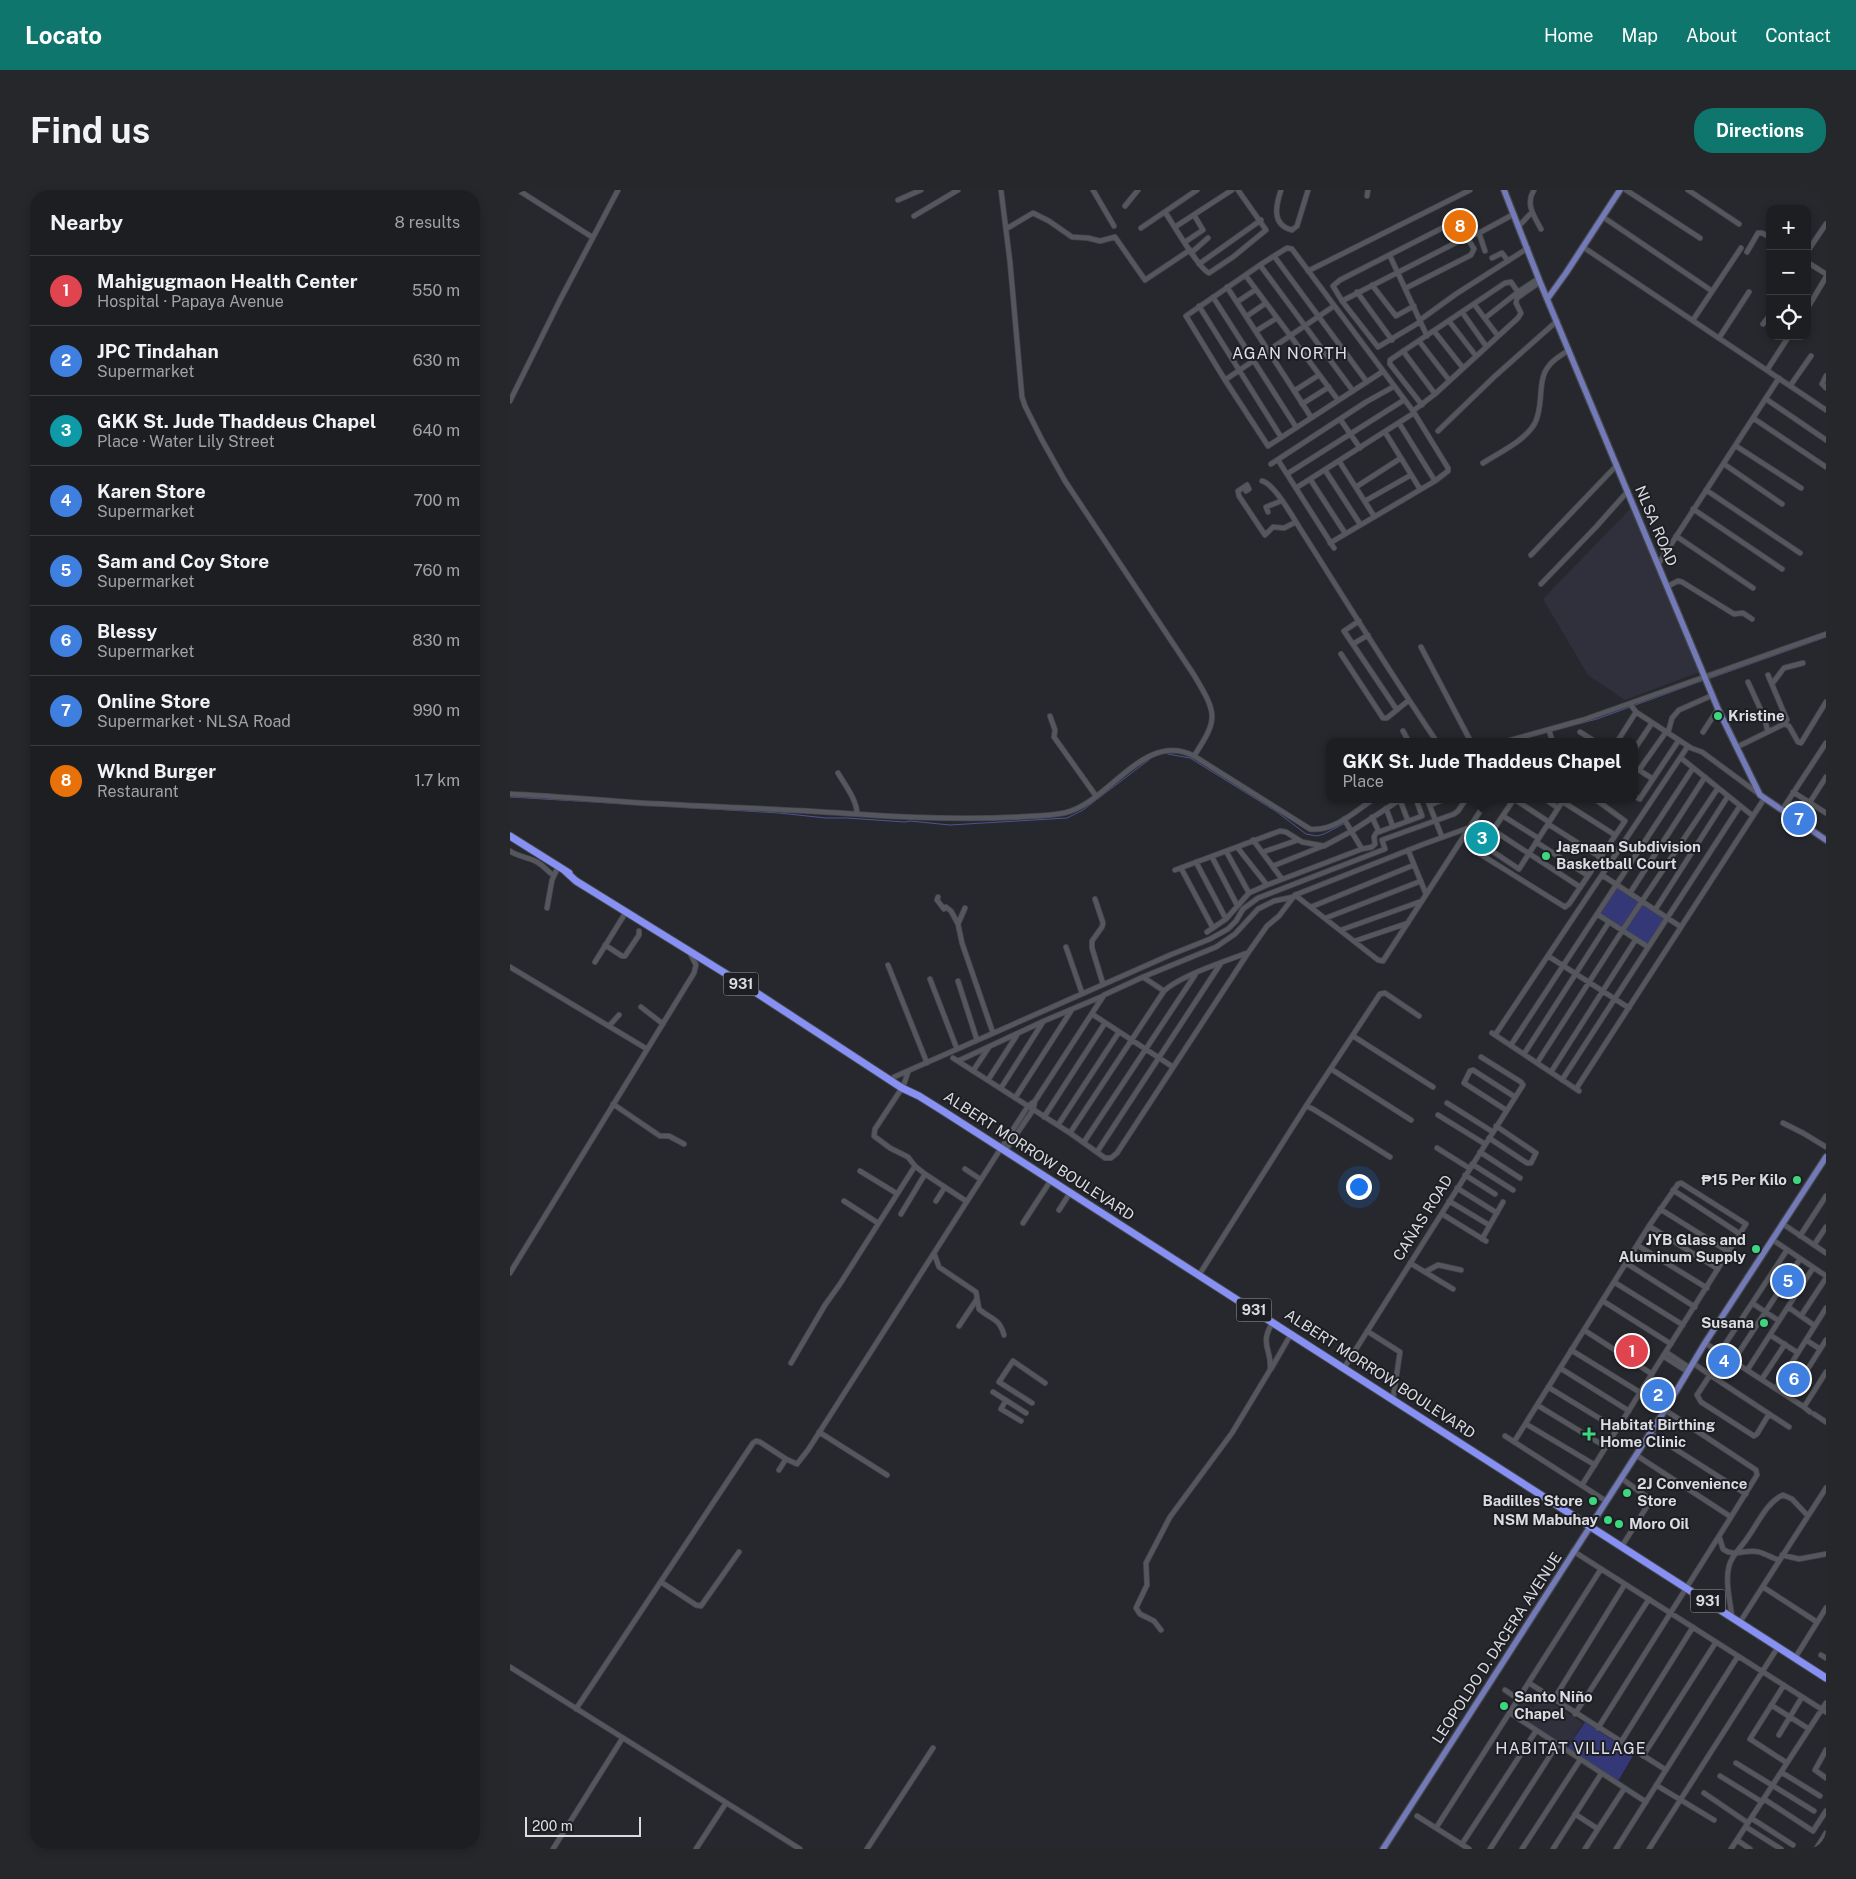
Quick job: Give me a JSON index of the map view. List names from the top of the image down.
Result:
{
  "streets": {
    "highway": ["931", "ALBERT MORROW BOULEVARD"],
    "main road": ["NLSA ROAD", "LEOPOLDO D. DACERA AVENUE"],
    "street": ["CAÑAS ROAD"]
  },
  "crossings": [
    ["ALBERT MORROW BOULEVARD", "CAÑAS ROAD"],
    ["ALBERT MORROW BOULEVARD", "LEOPOLDO D. DACERA AVENUE"]
  ],
  "districts": ["AGAN NORTH", "HABITAT VILLAGE"],
  "places": {
    "other": [
      "Kristine",
      "Jagnaan Subdivision Basketball Court",
      "₱15 Per Kilo",
      "JYB Glass and Aluminum Supply",
      "Susana",
      "2J Convenience Store",
      "Badilles Store",
      "NSM Mabuhay",
      "Moro Oil",
      "Santo Niño Chapel"
    ],
    "health": ["Habitat Birthing Home Clinic"]
  },
  "scale_bar": "200 m",
  "page": {
    "header": "Locato",
    "nav": [
      "Home",
      "Map",
      "About",
      "Contact"
    ],
    "buttons": "Directions",
    "title": "Find us",
    "heading": ["Nearby", "8 results"],
    "map_buttons": ["+", "−"],
    "pins": [
      "8",
      "7",
      "3",
      "5",
      "1",
      "4",
      "6",
      "2"
    ],
    "list": [
      {
        "mark": "1",
        "name": "Mahigugmaon Health Center",
        "note": "Hospital · Papaya Avenue",
        "value": "550 m"
      },
      {
        "mark": "2",
        "name": "JPC Tindahan",
        "note": "Supermarket",
        "value": "630 m"
      },
      {
        "mark": "3",
        "name": "GKK St. Jude Thaddeus Chapel",
        "note": "Place · Water Lily Street",
        "value": "640 m"
      },
      {
        "mark": "4",
        "name": "Karen Store",
        "note": "Supermarket",
        "value": "700 m"
      },
      {
        "mark": "5",
        "name": "Sam and Coy Store",
        "note": "Supermarket",
        "value": "760 m"
      },
      {
        "mark": "6",
        "name": "Blessy",
        "note": "Supermarket",
        "value": "830 m"
      },
      {
        "mark": "7",
        "name": "Online Store",
        "note": "Supermarket · NLSA Road",
        "value": "990 m"
      },
      {
        "mark": "8",
        "name": "Wknd Burger",
        "note": "Restaurant",
        "value": "1.7 km"
      }
    ],
    "popup": ["GKK St. Jude Thaddeus Chapel", "Place"],
    "scale": "200 m"
  }
}
